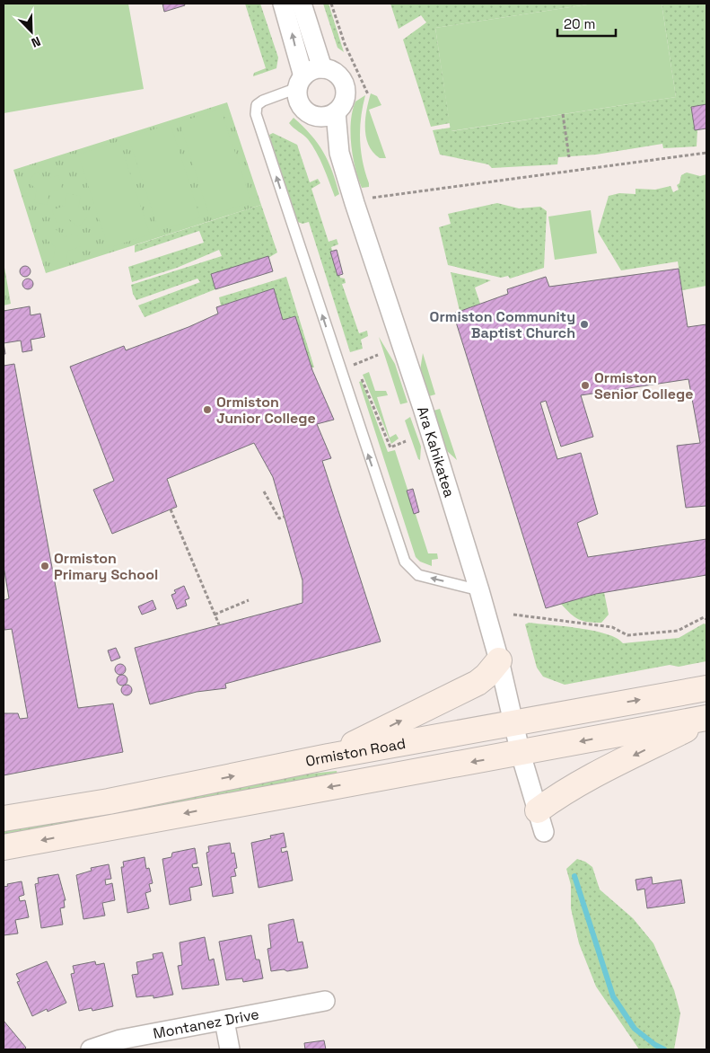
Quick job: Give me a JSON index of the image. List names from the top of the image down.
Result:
{
  "streets": {
    "main road": ["Ormiston Road"],
    "street": ["Ara Kahikatea", "Montanez Drive"]
  },
  "crossings": [
    ["Ara Kahikatea", "Ormiston Road"]
  ],
  "places": [
    "Ormiston Community Baptist Church",
    "Ormiston Senior College",
    "Ormiston Junior College",
    "Ormiston Primary School"
  ],
  "scale_bar": "20 m",
  "north": "bottom right"
}
